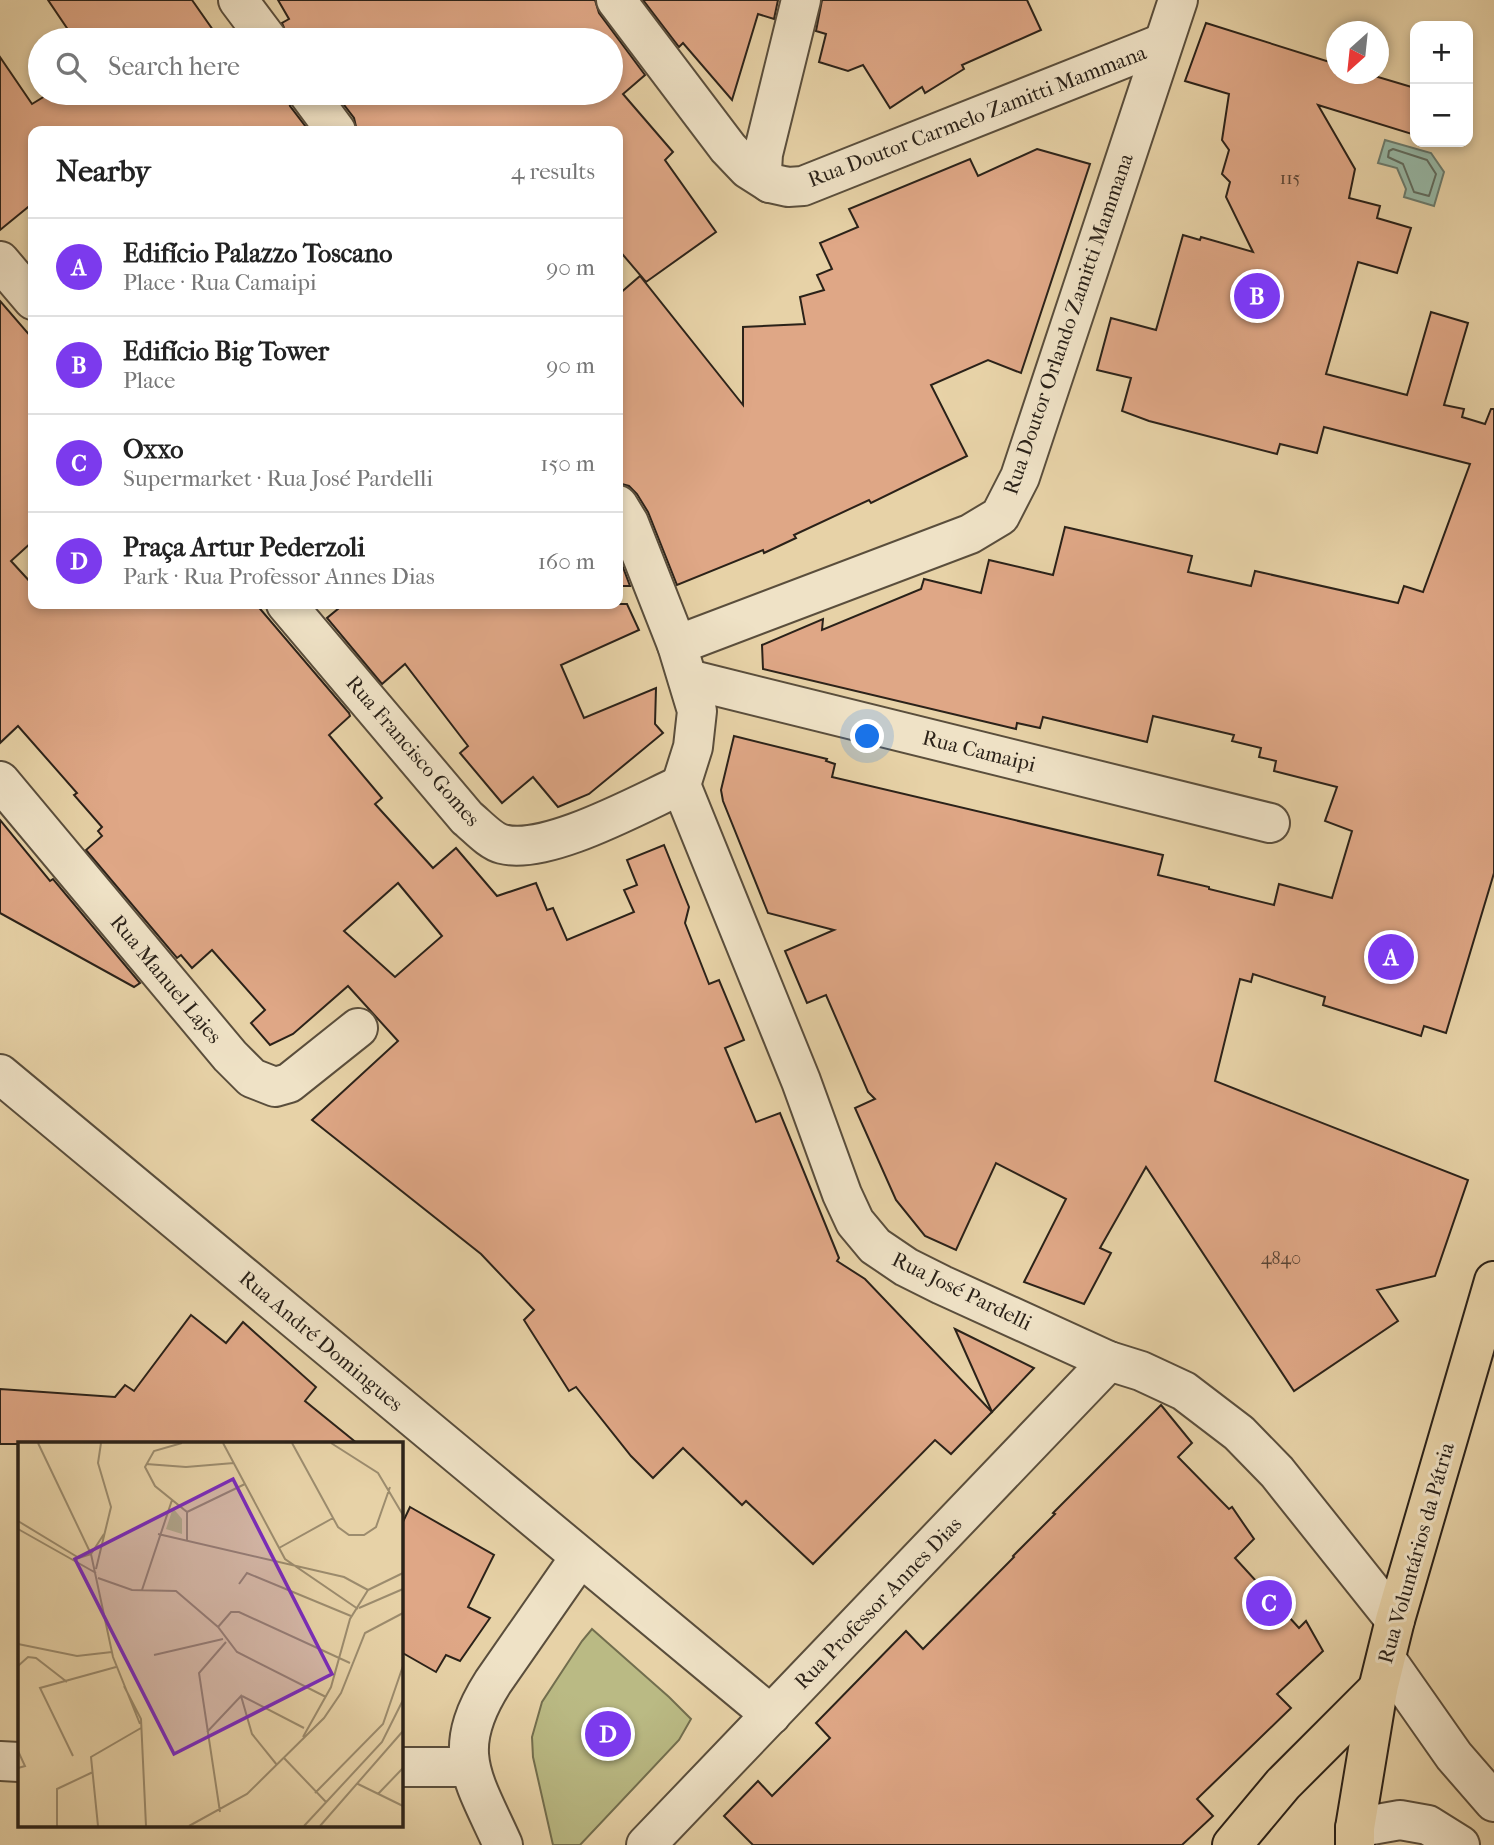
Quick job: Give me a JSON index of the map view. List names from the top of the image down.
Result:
{
  "streets": {
    "main road": ["Rua Voluntários da Pátria"],
    "street": [
      "Rua Doutor Carmelo Zamitti Mammana",
      "Rua Doutor Orlando Zamitti Mammana",
      "Rua Francisco Gomes",
      "Rua Camaipi",
      "Rua Manuel Lajes",
      "Rua José Pardelli",
      "Rua André Domingues",
      "Rua Professor Annes Dias"
    ]
  },
  "crossings": [
    ["Rua Doutor Carmelo Zamitti Mammana", "Rua Doutor Orlando Zamitti Mammana"],
    ["Rua Doutor Orlando Zamitti Mammana", "Rua Camaipi"],
    ["Rua Francisco Gomes", "Rua José Pardelli"],
    ["Rua José Pardelli", "Rua Voluntários da Pátria"],
    ["Rua José Pardelli", "Rua Professor Annes Dias"],
    ["Rua André Domingues", "Rua Professor Annes Dias"]
  ],
  "house_numbers": ["115", "4840"],
  "north": "bottom left",
  "page": {
    "map_buttons": ["+", "−"],
    "search": "Search here",
    "heading": ["Nearby", "4 results"],
    "list": [
      {
        "mark": "A",
        "name": "Edifício Palazzo Toscano",
        "note": "Place · Rua Camaipi",
        "value": "90 m"
      },
      {
        "mark": "B",
        "name": "Edifício Big Tower",
        "note": "Place",
        "value": "90 m"
      },
      {
        "mark": "C",
        "name": "Oxxo",
        "note": "Supermarket · Rua José Pardelli",
        "value": "150 m"
      },
      {
        "mark": "D",
        "name": "Praça Artur Pederzoli",
        "note": "Park · Rua Professor Annes Dias",
        "value": "160 m"
      }
    ],
    "pins": [
      "B",
      "A",
      "C",
      "D"
    ]
  }
}
